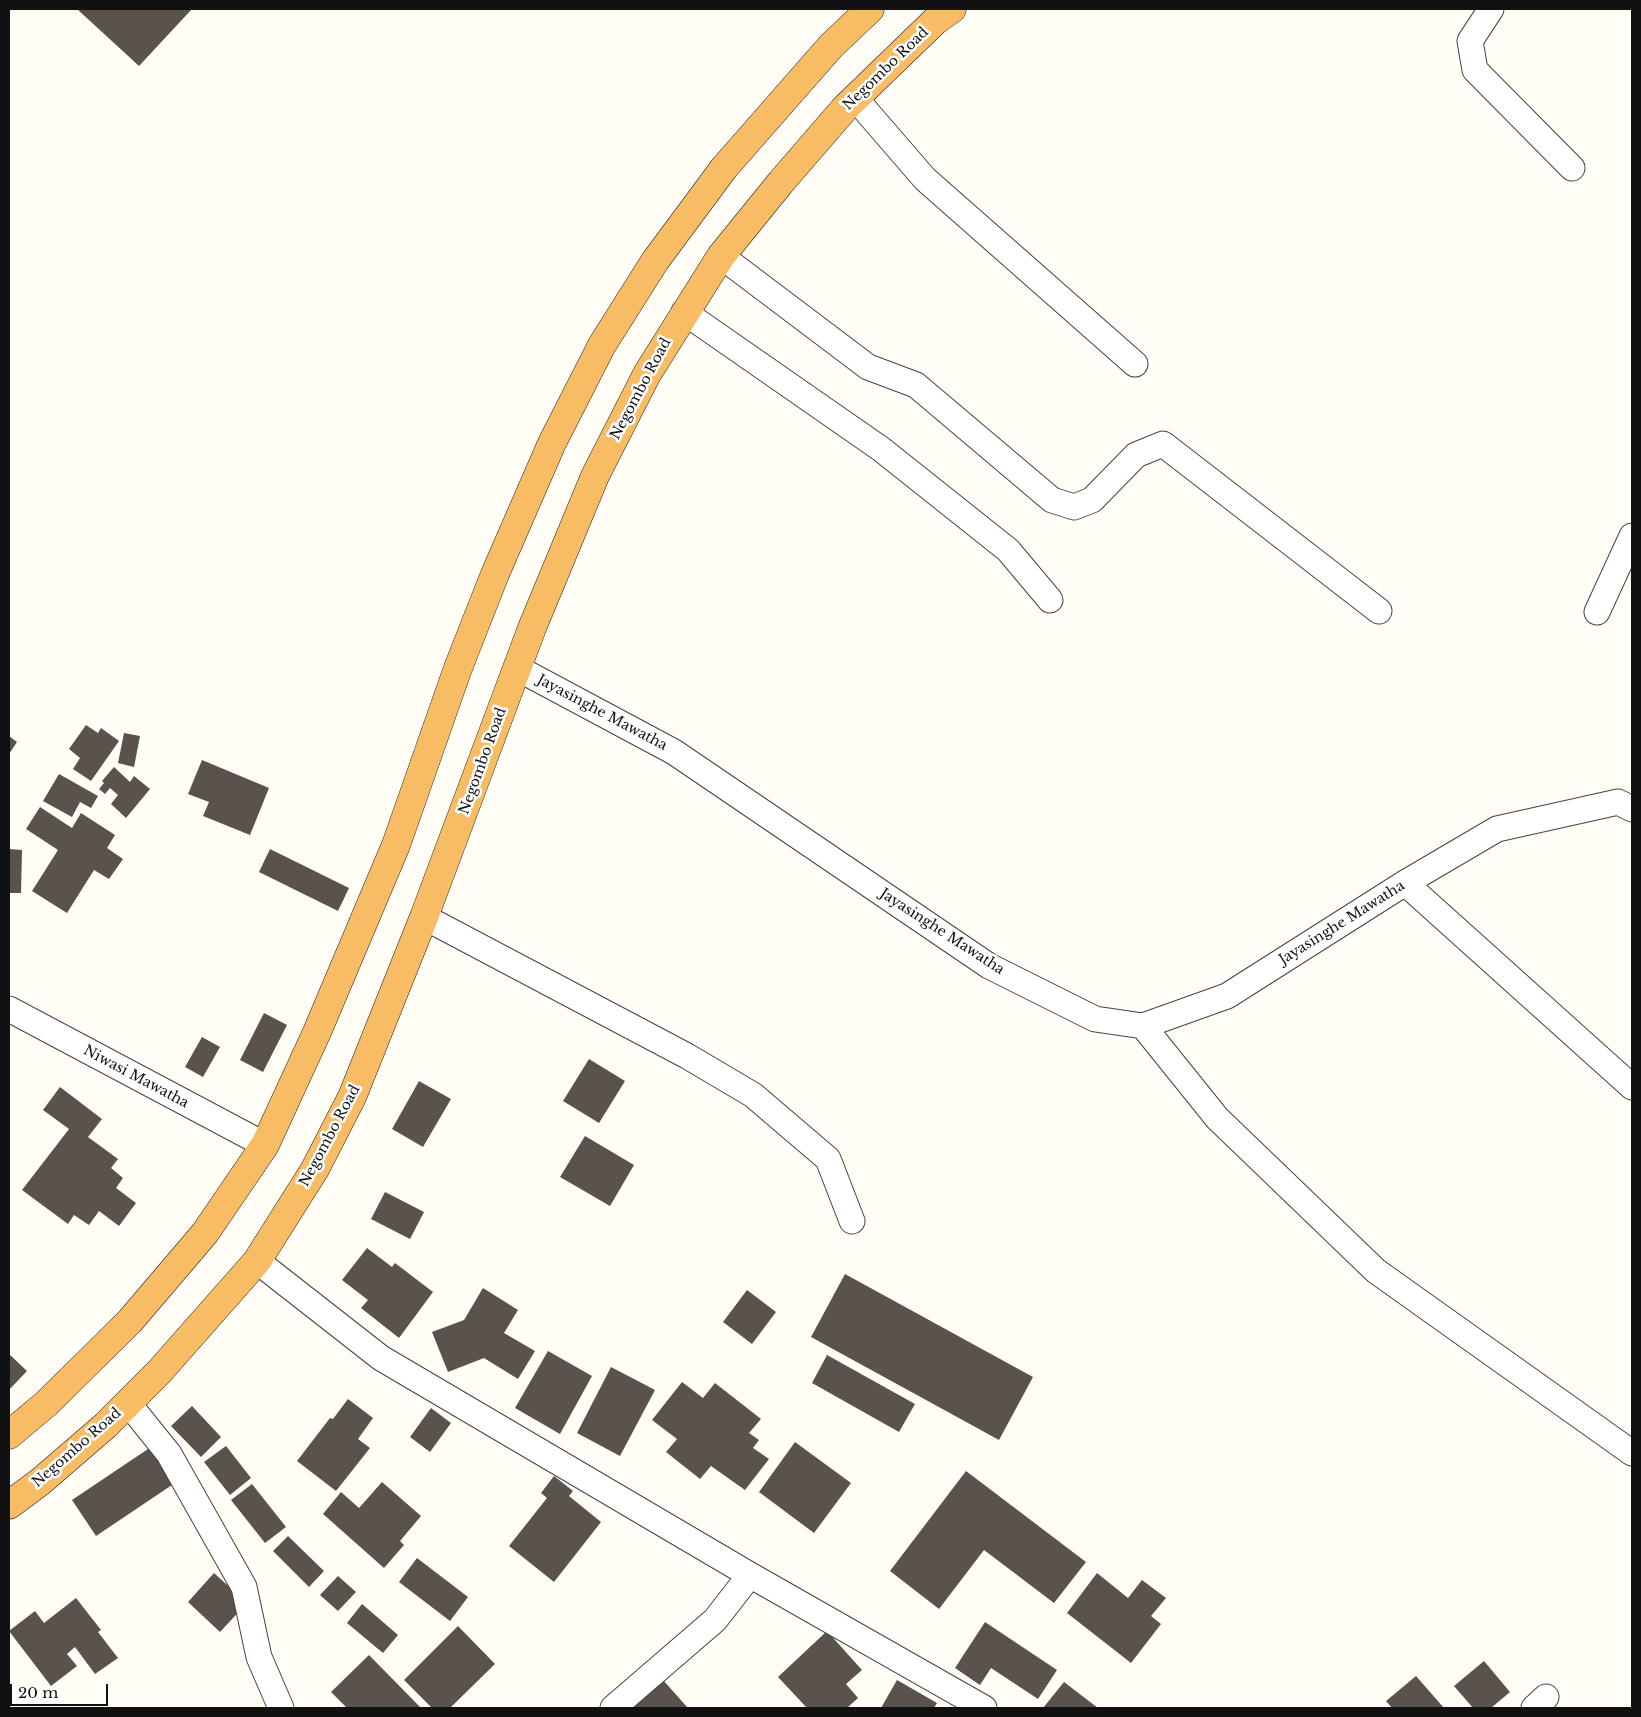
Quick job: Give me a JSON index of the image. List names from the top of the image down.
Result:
{
  "streets": {
    "highway": ["Negombo Road"],
    "street": ["Jayasinghe Mawatha", "Niwasi Mawatha"]
  },
  "crossings": [
    ["Negombo Road", "Jayasinghe Mawatha"]
  ],
  "scale_bar": "20 m"
}
